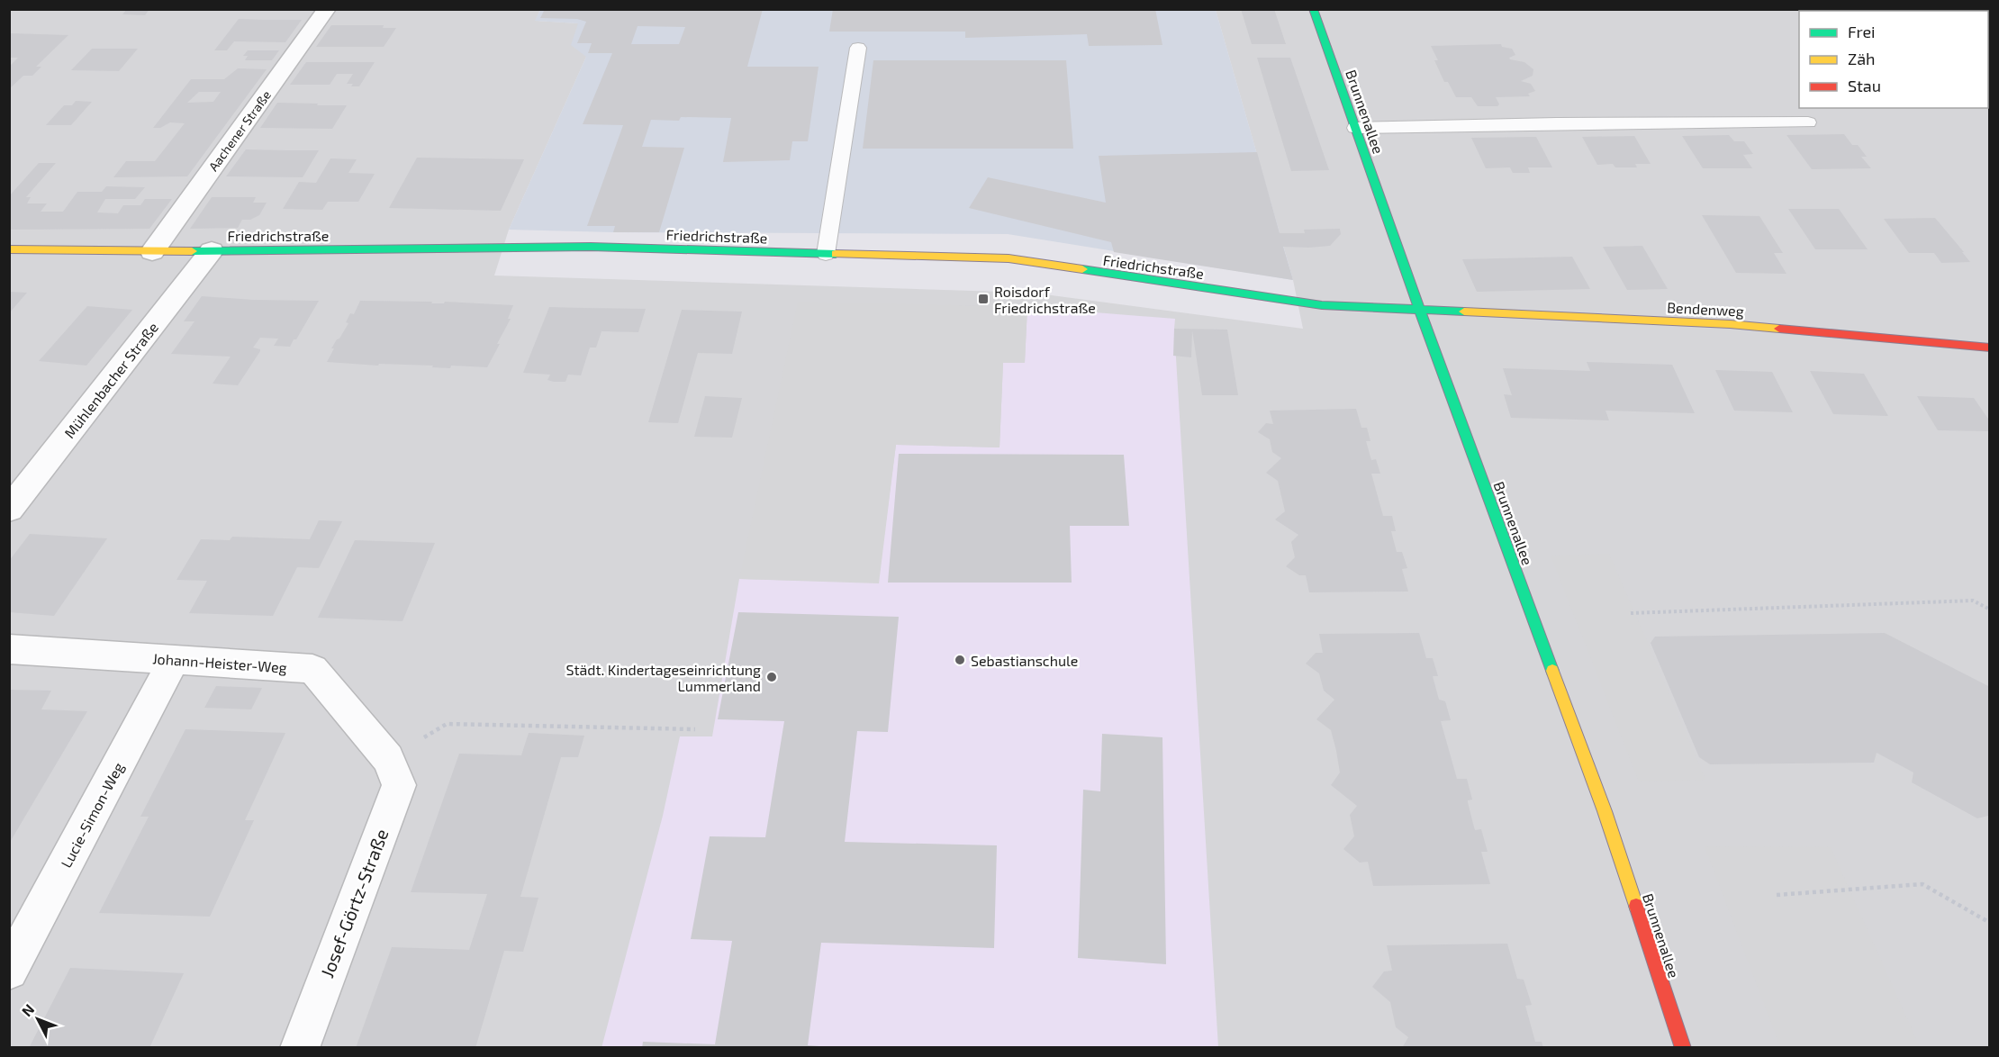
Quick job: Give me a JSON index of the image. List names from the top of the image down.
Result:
{
  "streets": {
    "street": [
      "Brunnenallee",
      "Aachener Straße",
      "Friedrichstraße",
      "Bendenweg",
      "Mühlenbacher Straße",
      "Johann-Heister-Weg",
      "Lucie-Simon-Weg",
      "Josef-Görtz-Straße"
    ]
  },
  "crossings": [
    ["Brunnenallee", "Friedrichstraße"],
    ["Brunnenallee", "Bendenweg"],
    ["Aachener Straße", "Friedrichstraße"],
    ["Friedrichstraße", "Bendenweg"],
    ["Friedrichstraße", "Mühlenbacher Straße"],
    ["Johann-Heister-Weg", "Lucie-Simon-Weg"],
    ["Johann-Heister-Weg", "Josef-Görtz-Straße"]
  ],
  "places": {
    "transit": ["Roisdorf Friedrichstraße"],
    "other": ["Sebastianschule", "Städt. Kindertageseinrichtung Lummerland"]
  },
  "legend": ["Frei", "Zäh", "Stau"],
  "north": "top left"
}
